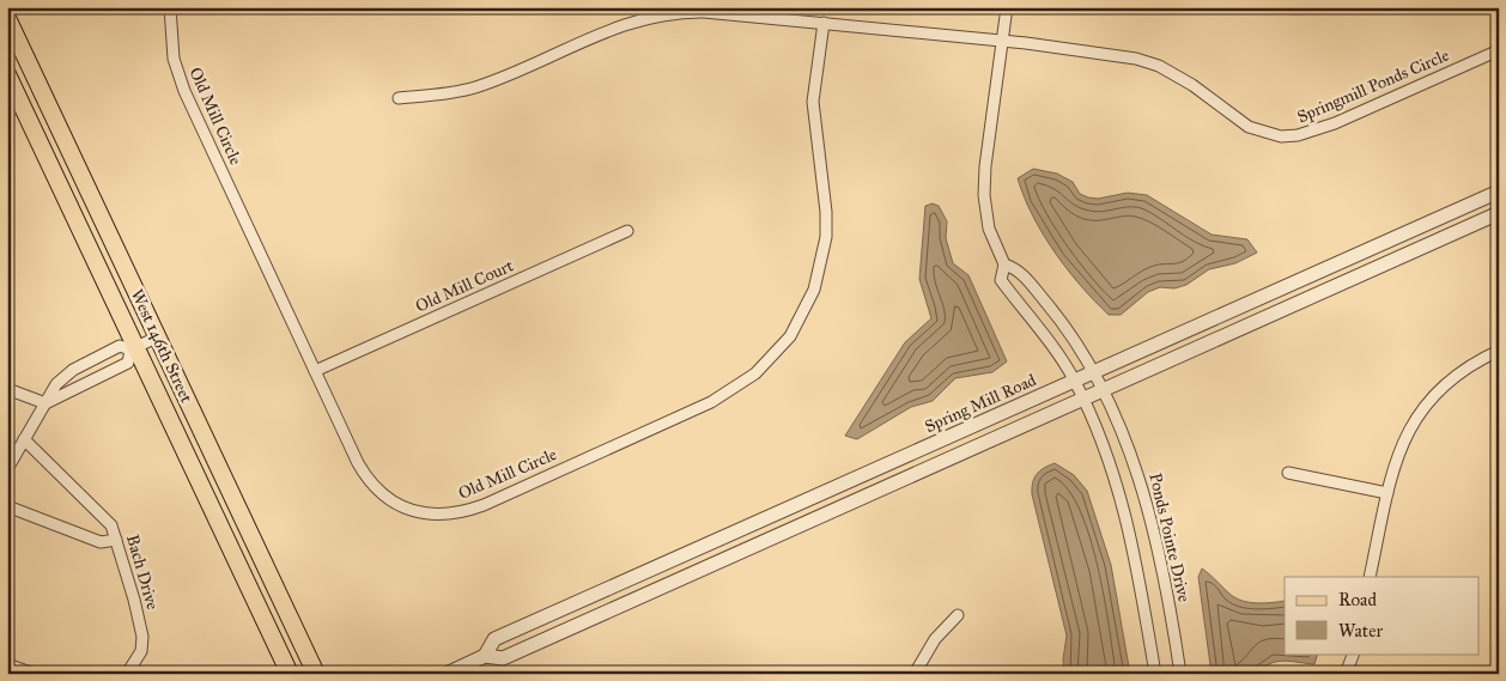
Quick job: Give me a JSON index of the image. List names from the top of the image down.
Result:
{
  "streets": {
    "main road": ["West 146th Street"],
    "street": [
      "Springmill Ponds Circle",
      "Old Mill Circle",
      "Old Mill Court",
      "Spring Mill Road",
      "Ponds Pointe Drive",
      "Bach Drive"
    ]
  },
  "crossings": [
    ["Springmill Ponds Circle", "Old Mill Circle"],
    ["Old Mill Circle", "Old Mill Court"],
    ["Spring Mill Road", "Ponds Pointe Drive"]
  ],
  "legend": ["Road", "Water"]
}
